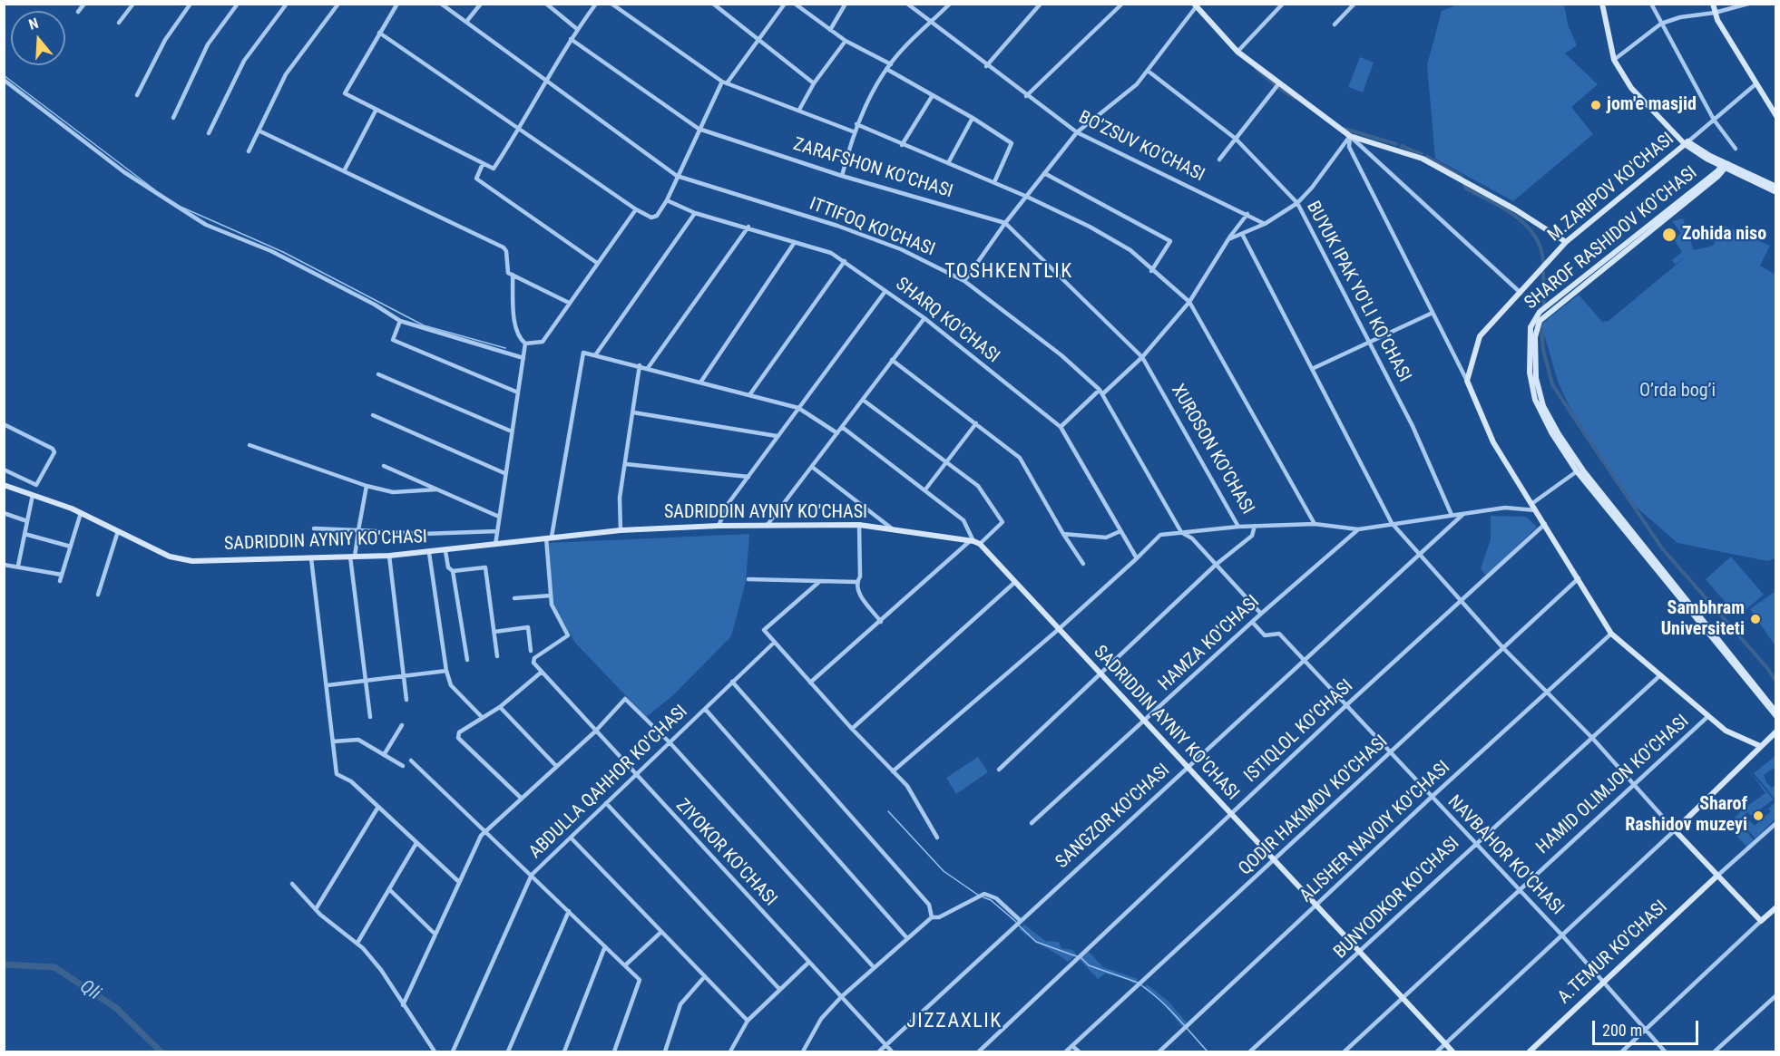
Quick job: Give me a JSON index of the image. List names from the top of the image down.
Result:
{
  "streets": {
    "street": [
      "BO'ZSUV KO'CHASI",
      "ZARAFSHON KO'CHASI",
      "M.ZARIPOV KO'CHASI",
      "ITTIFOQ KO'CHASI",
      "SHAROF RASHIDOV KO'CHASI",
      "BUYUK IPAK YO'LI KO'CHASI",
      "SHARQ KO'CHASI",
      "XUROSON KO'CHASI",
      "SADRIDDIN AYNIY KO'CHASI",
      "HAMZA KO'CHASI",
      "ISTIQLOL KO'CHASI",
      "ABDULLA QAHHOR KO'CHASI",
      "HAMID OLIMJON KO'CHASI",
      "QODIR HAKIMOV KO'CHASI",
      "SANGZOR KO'CHASI",
      "ALISHER NAVOIY KO'CHASI",
      "ZIYOKOR KO'CHASI",
      "NAVBAHOR KO'CHASI",
      "BUNYODKOR KO'CHASI",
      "A.TEMUR KO'CHASI"
    ]
  },
  "crossings": [
    ["ZARAFSHON KO'CHASI", "XUROSON KO'CHASI"],
    ["ITTIFOQ KO'CHASI", "HAMZA KO'CHASI"],
    ["BUYUK IPAK YO'LI KO'CHASI", "XUROSON KO'CHASI"],
    ["XUROSON KO'CHASI", "HAMZA KO'CHASI"],
    ["XUROSON KO'CHASI", "SANGZOR KO'CHASI"],
    ["SADRIDDIN AYNIY KO'CHASI", "HAMZA KO'CHASI"],
    ["SADRIDDIN AYNIY KO'CHASI", "ISTIQLOL KO'CHASI"],
    ["SADRIDDIN AYNIY KO'CHASI", "HAMID OLIMJON KO'CHASI"],
    ["SADRIDDIN AYNIY KO'CHASI", "QODIR HAKIMOV KO'CHASI"],
    ["SADRIDDIN AYNIY KO'CHASI", "SANGZOR KO'CHASI"],
    ["SADRIDDIN AYNIY KO'CHASI", "ALISHER NAVOIY KO'CHASI"],
    ["SADRIDDIN AYNIY KO'CHASI", "BUNYODKOR KO'CHASI"],
    ["HAMZA KO'CHASI", "NAVBAHOR KO'CHASI"],
    ["ISTIQLOL KO'CHASI", "NAVBAHOR KO'CHASI"],
    ["ABDULLA QAHHOR KO'CHASI", "ZIYOKOR KO'CHASI"],
    ["HAMID OLIMJON KO'CHASI", "NAVBAHOR KO'CHASI"],
    ["QODIR HAKIMOV KO'CHASI", "NAVBAHOR KO'CHASI"],
    ["SANGZOR KO'CHASI", "ZIYOKOR KO'CHASI"],
    ["SANGZOR KO'CHASI", "NAVBAHOR KO'CHASI"],
    ["ALISHER NAVOIY KO'CHASI", "NAVBAHOR KO'CHASI"],
    ["NAVBAHOR KO'CHASI", "BUNYODKOR KO'CHASI"],
    ["NAVBAHOR KO'CHASI", "A.TEMUR KO'CHASI"]
  ],
  "districts": ["TOSHKENTLIK", "JIZZAXLIK"],
  "water": ["Qli"],
  "parks": ["O’rda bog’i"],
  "places": [
    "jom'e masjid",
    "Zohida niso",
    "Sambhram Universiteti",
    "Sharof Rashidov muzeyi"
  ],
  "scale_bar": "200 m",
  "north": "top"
}
